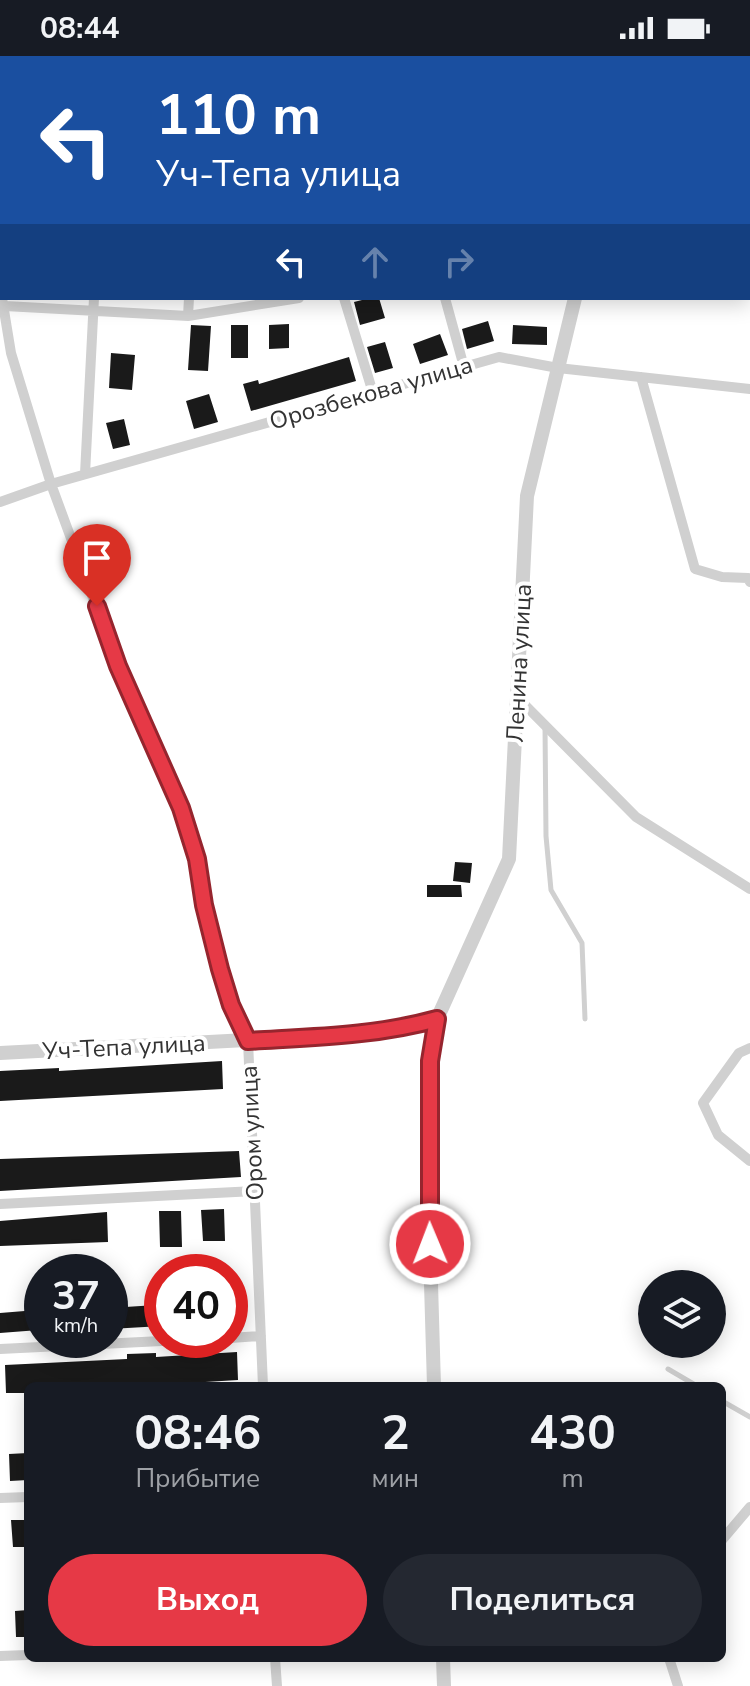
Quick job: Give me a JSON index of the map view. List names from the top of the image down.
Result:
{
  "streets": {
    "street": [
      "Орозбекова улица",
      "Ленина улица",
      "Уч-Тепа улица",
      "Ором улица"
    ]
  },
  "crossings": [
    ["Орозбекова улица", "Ленина улица"],
    ["Орозбекова улица", "Ором улица"],
    ["Ленина улица", "Уч-Тепа улица"],
    ["Уч-Тепа улица", "Ором улица"]
  ],
  "page": {
    "status": "08:44",
    "turn": ["110 m", "Уч-Тепа улица"],
    "speed": "37 km/h",
    "limit": "40",
    "eta": [
      "08:46",
      "Прибытие",
      "2",
      "мин",
      "430",
      "m"
    ],
    "buttons": ["Выход", "Поделиться"]
  }
}
